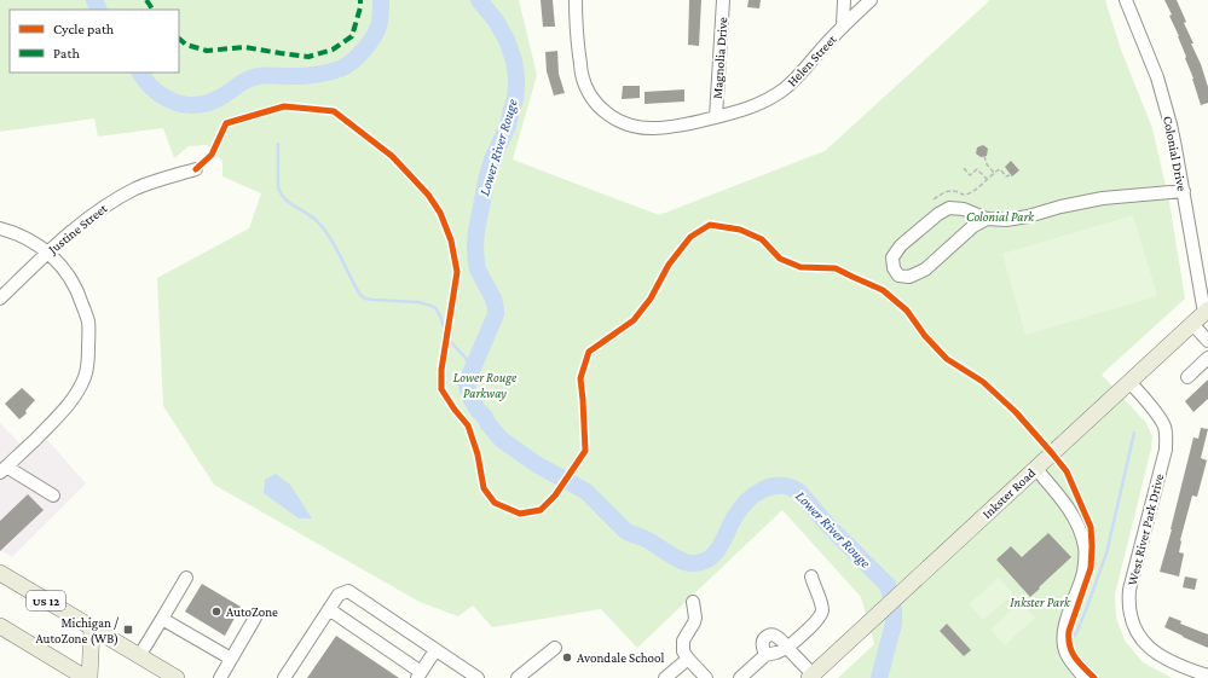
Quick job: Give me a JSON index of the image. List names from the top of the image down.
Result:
{
  "streets": {
    "main road": ["Inkster Road", "US 12"],
    "street": [
      "Magnolia Drive",
      "Helen Street",
      "Colonial Drive",
      "Justine Street",
      "West River Park Drive"
    ]
  },
  "crossings": [
    ["Magnolia Drive", "Helen Street"],
    ["Colonial Drive", "Inkster Road"],
    ["Inkster Road", "West River Park Drive"]
  ],
  "water": ["Lower River Rouge"],
  "parks": ["Colonial Park", "Lower Rouge Parkway", "Inkster Park"],
  "places": {
    "other": ["AutoZone", "Avondale School"],
    "transit": ["Michigan / AutoZone (WB)"]
  },
  "legend": ["Cycle path", "Path"]
}
